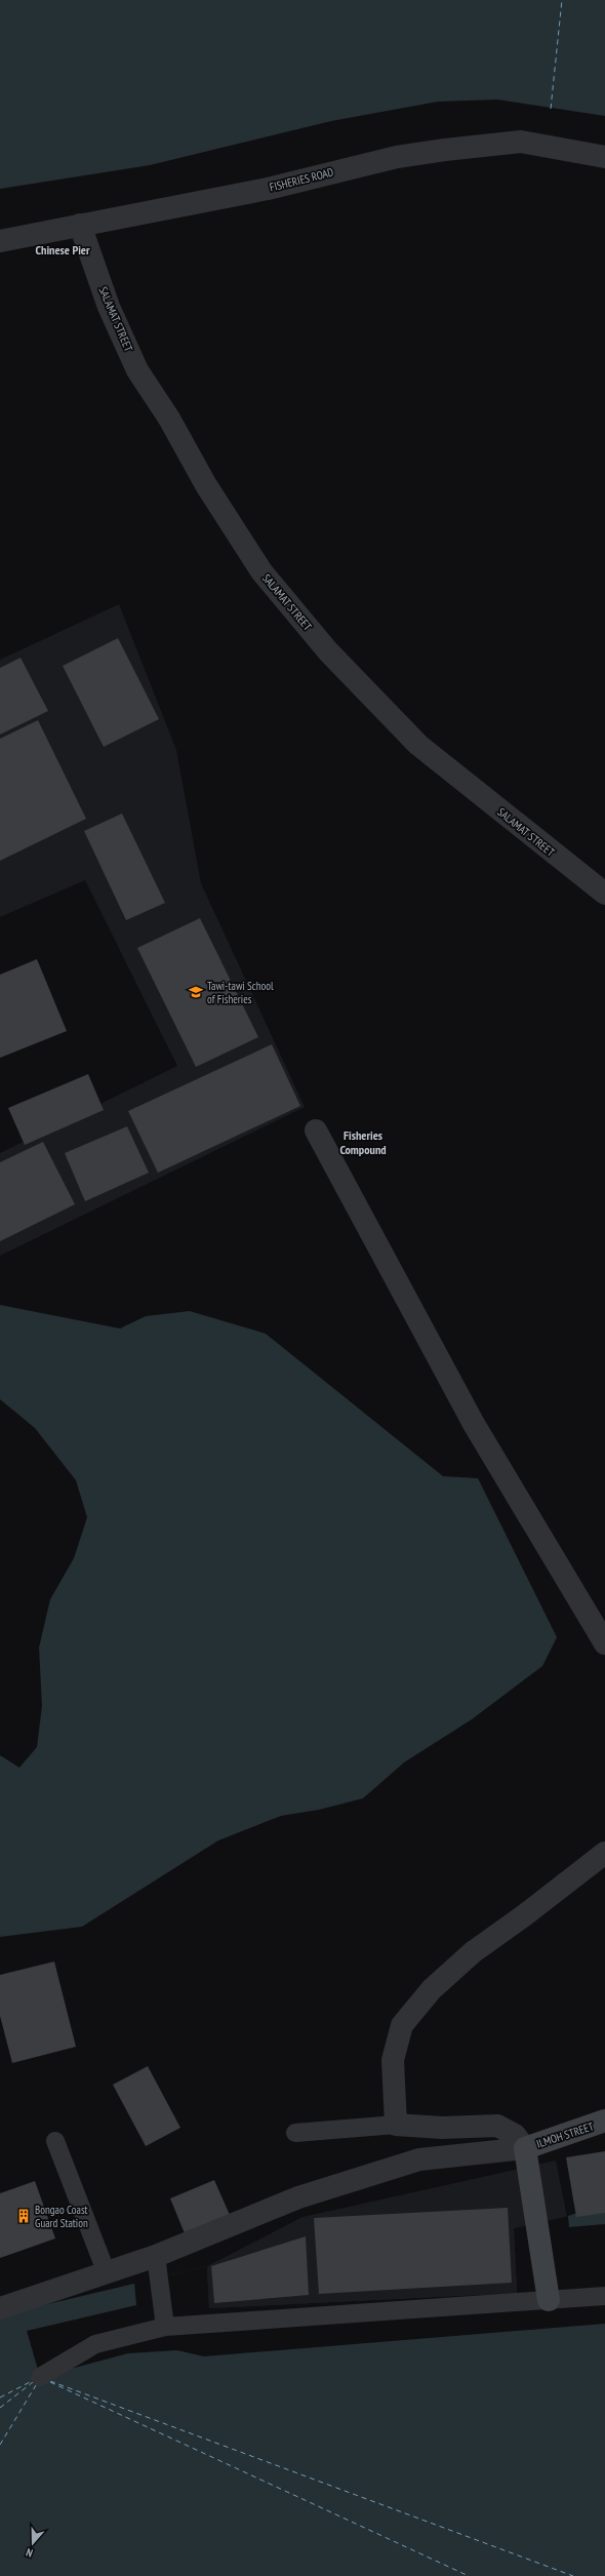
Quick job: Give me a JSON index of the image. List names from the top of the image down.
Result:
{
  "streets": {
    "street": ["FISHERIES ROAD", "SALAMAT STREET", "ILMOH STREET"]
  },
  "crossings": [
    ["FISHERIES ROAD", "SALAMAT STREET"]
  ],
  "districts": ["Chinese Pier", "Fisheries Compound"],
  "places": {
    "school or university": ["Tawi-tawi School of Fisheries"],
    "building": ["Bongao Coast Guard Station"]
  },
  "north": "bottom"
}
